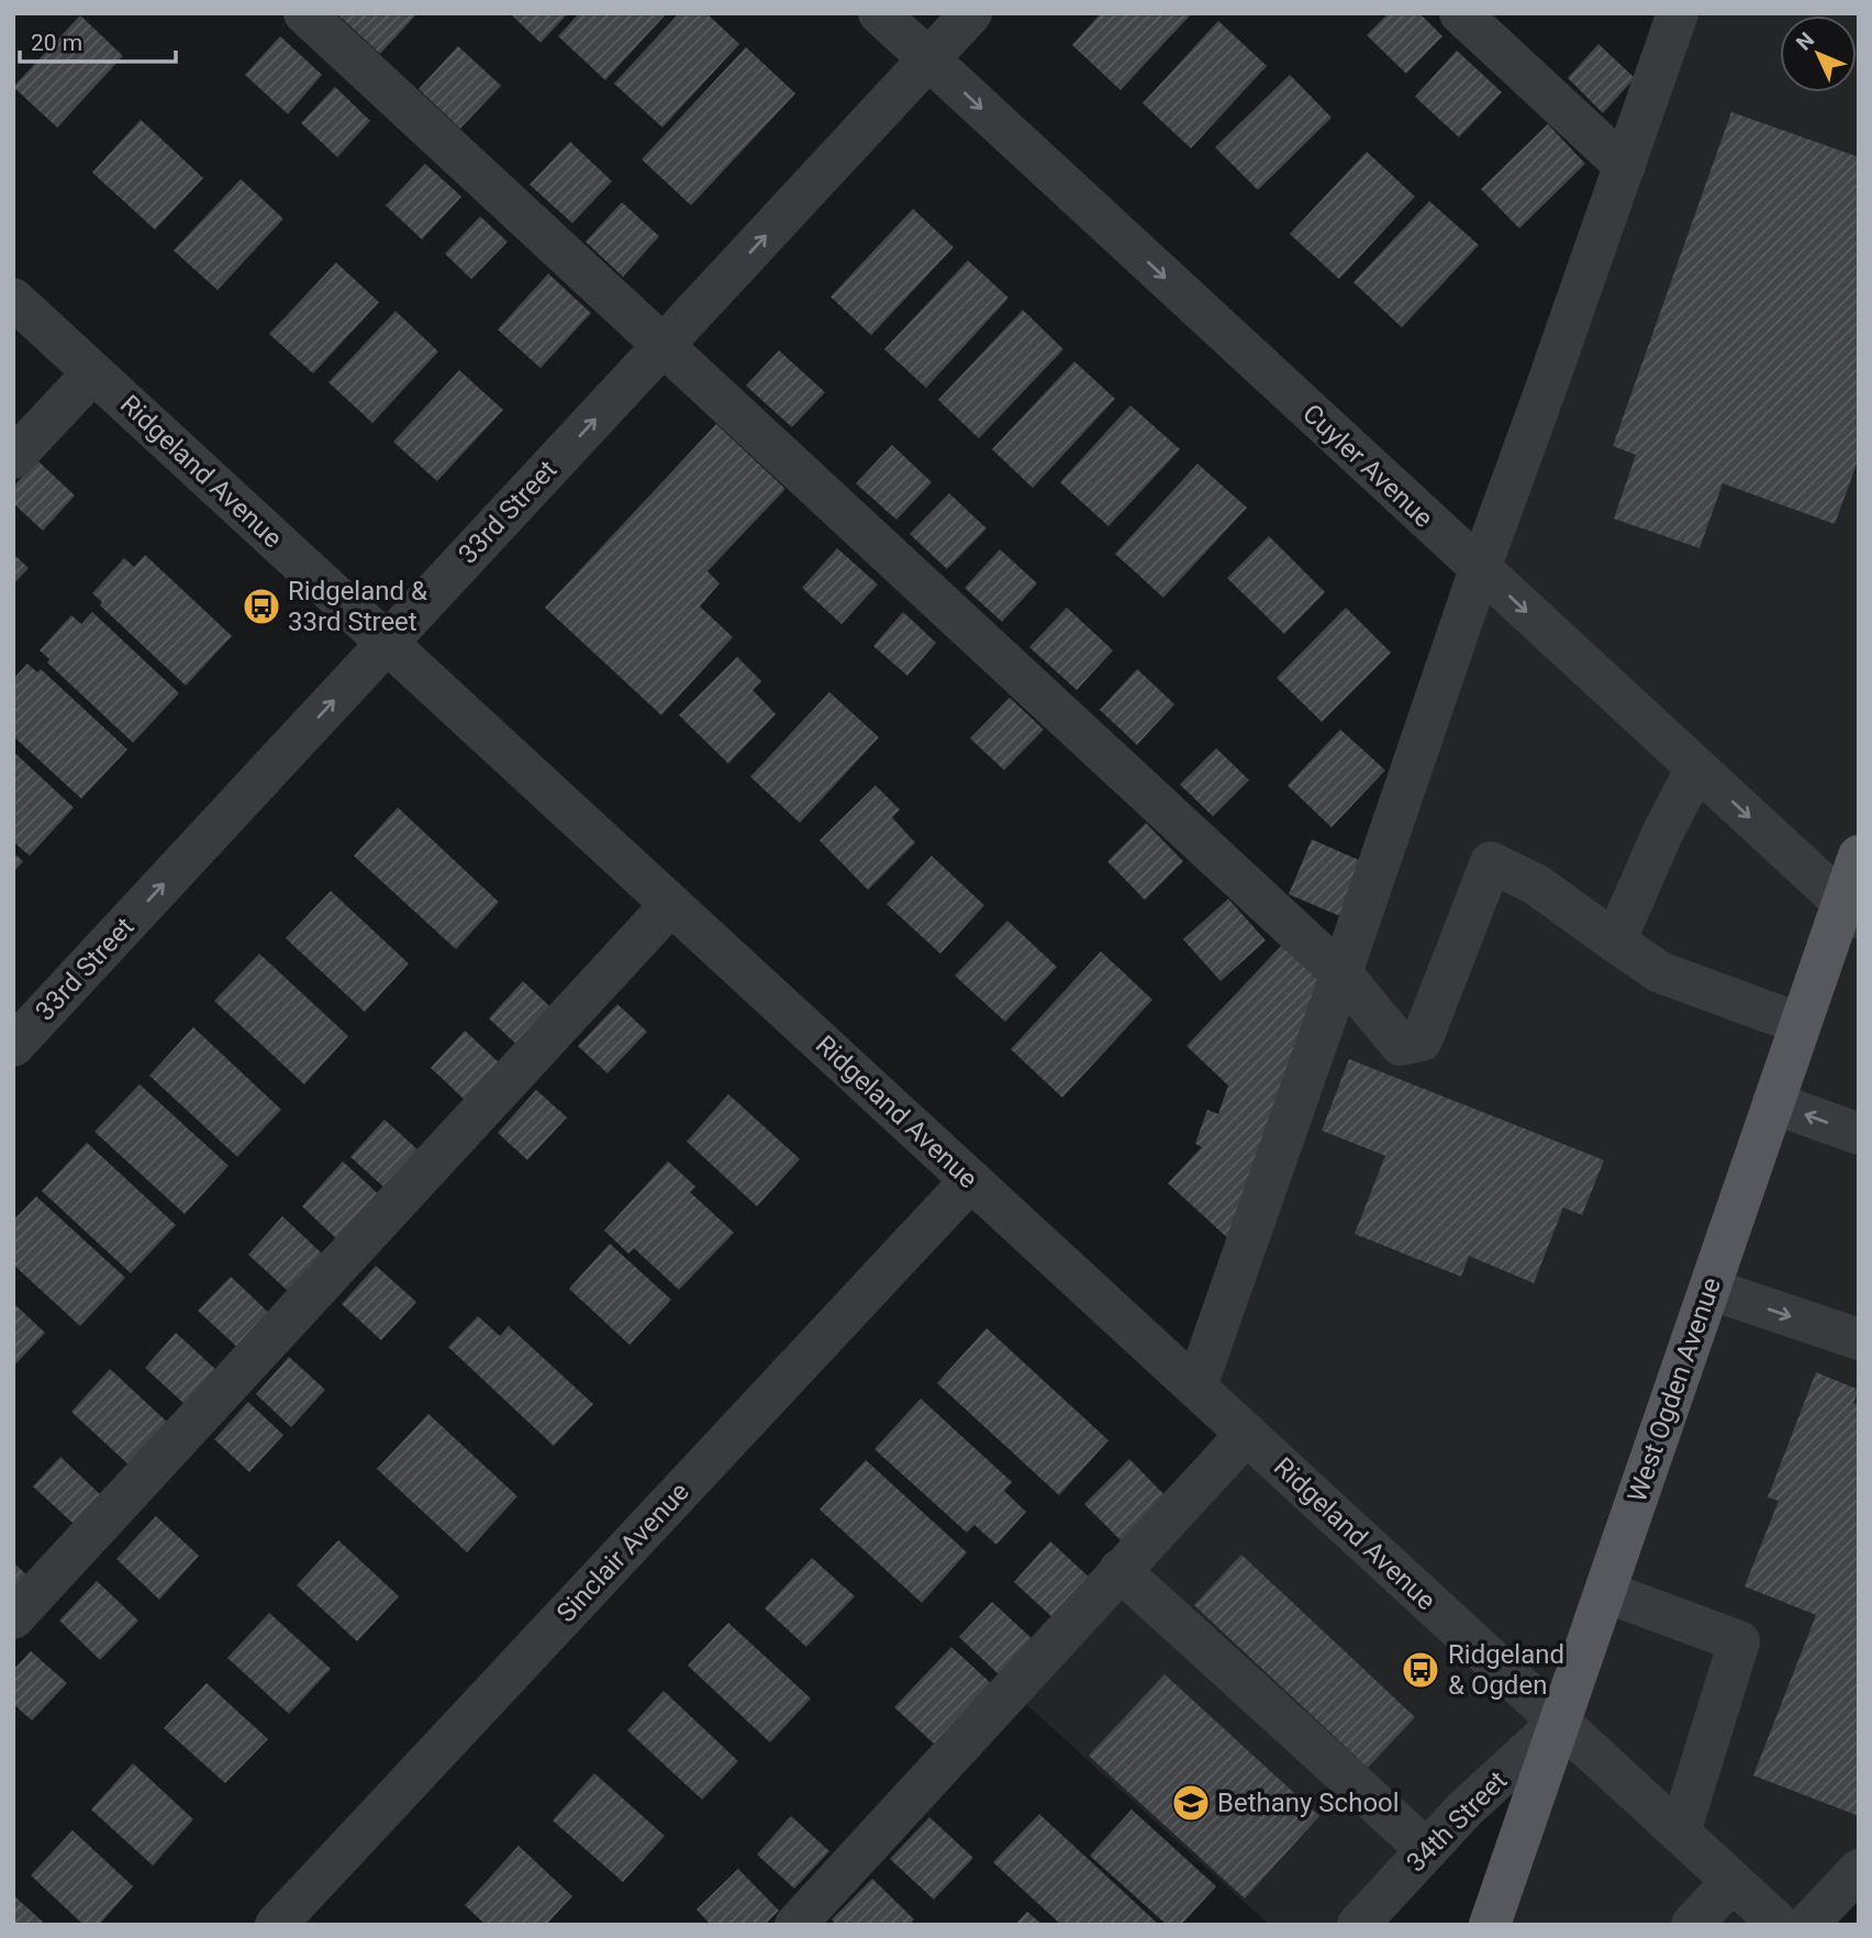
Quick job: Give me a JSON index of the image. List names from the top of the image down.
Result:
{
  "streets": {
    "main road": ["West Ogden Avenue"],
    "street": [
      "Cuyler Avenue",
      "Ridgeland Avenue",
      "33rd Street",
      "Sinclair Avenue",
      "34th Street"
    ]
  },
  "crossings": [
    ["Cuyler Avenue", "33rd Street"],
    ["Cuyler Avenue", "West Ogden Avenue"],
    ["Ridgeland Avenue", "33rd Street"],
    ["Ridgeland Avenue", "West Ogden Avenue"],
    ["Ridgeland Avenue", "Sinclair Avenue"],
    ["Ridgeland Avenue", "34th Street"],
    ["West Ogden Avenue", "34th Street"]
  ],
  "one_way": ["Cuyler Avenue", "33rd Street"],
  "places": {
    "bus stop": ["Ridgeland & 33rd Street", "Ridgeland & Ogden"],
    "school or university": ["Bethany School"]
  },
  "scale_bar": "20 m",
  "north": "top left"
}
